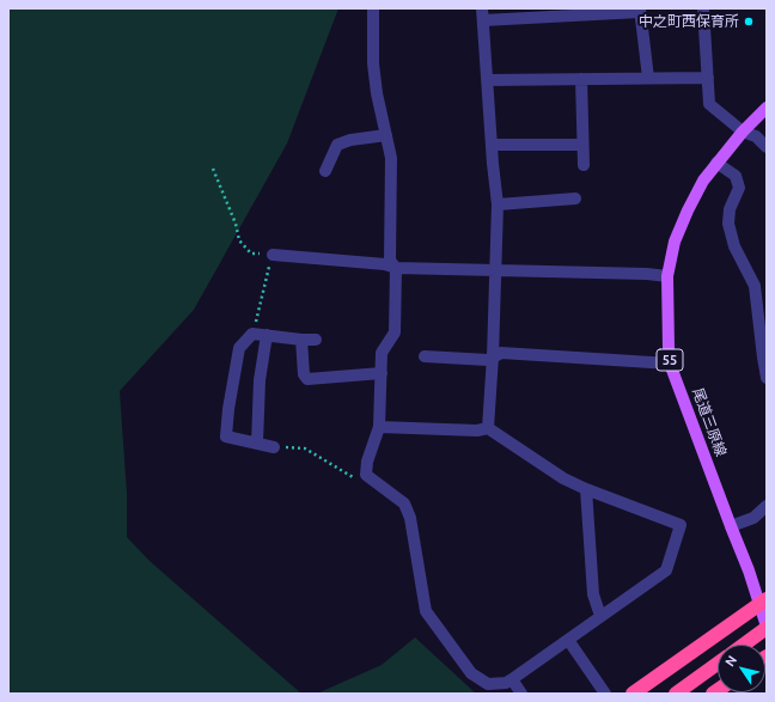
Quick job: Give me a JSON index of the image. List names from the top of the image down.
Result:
{
  "streets": {
    "main road": ["55", "尾道三原線"]
  },
  "places": ["中之町西保育所"],
  "north": "top left"
}
